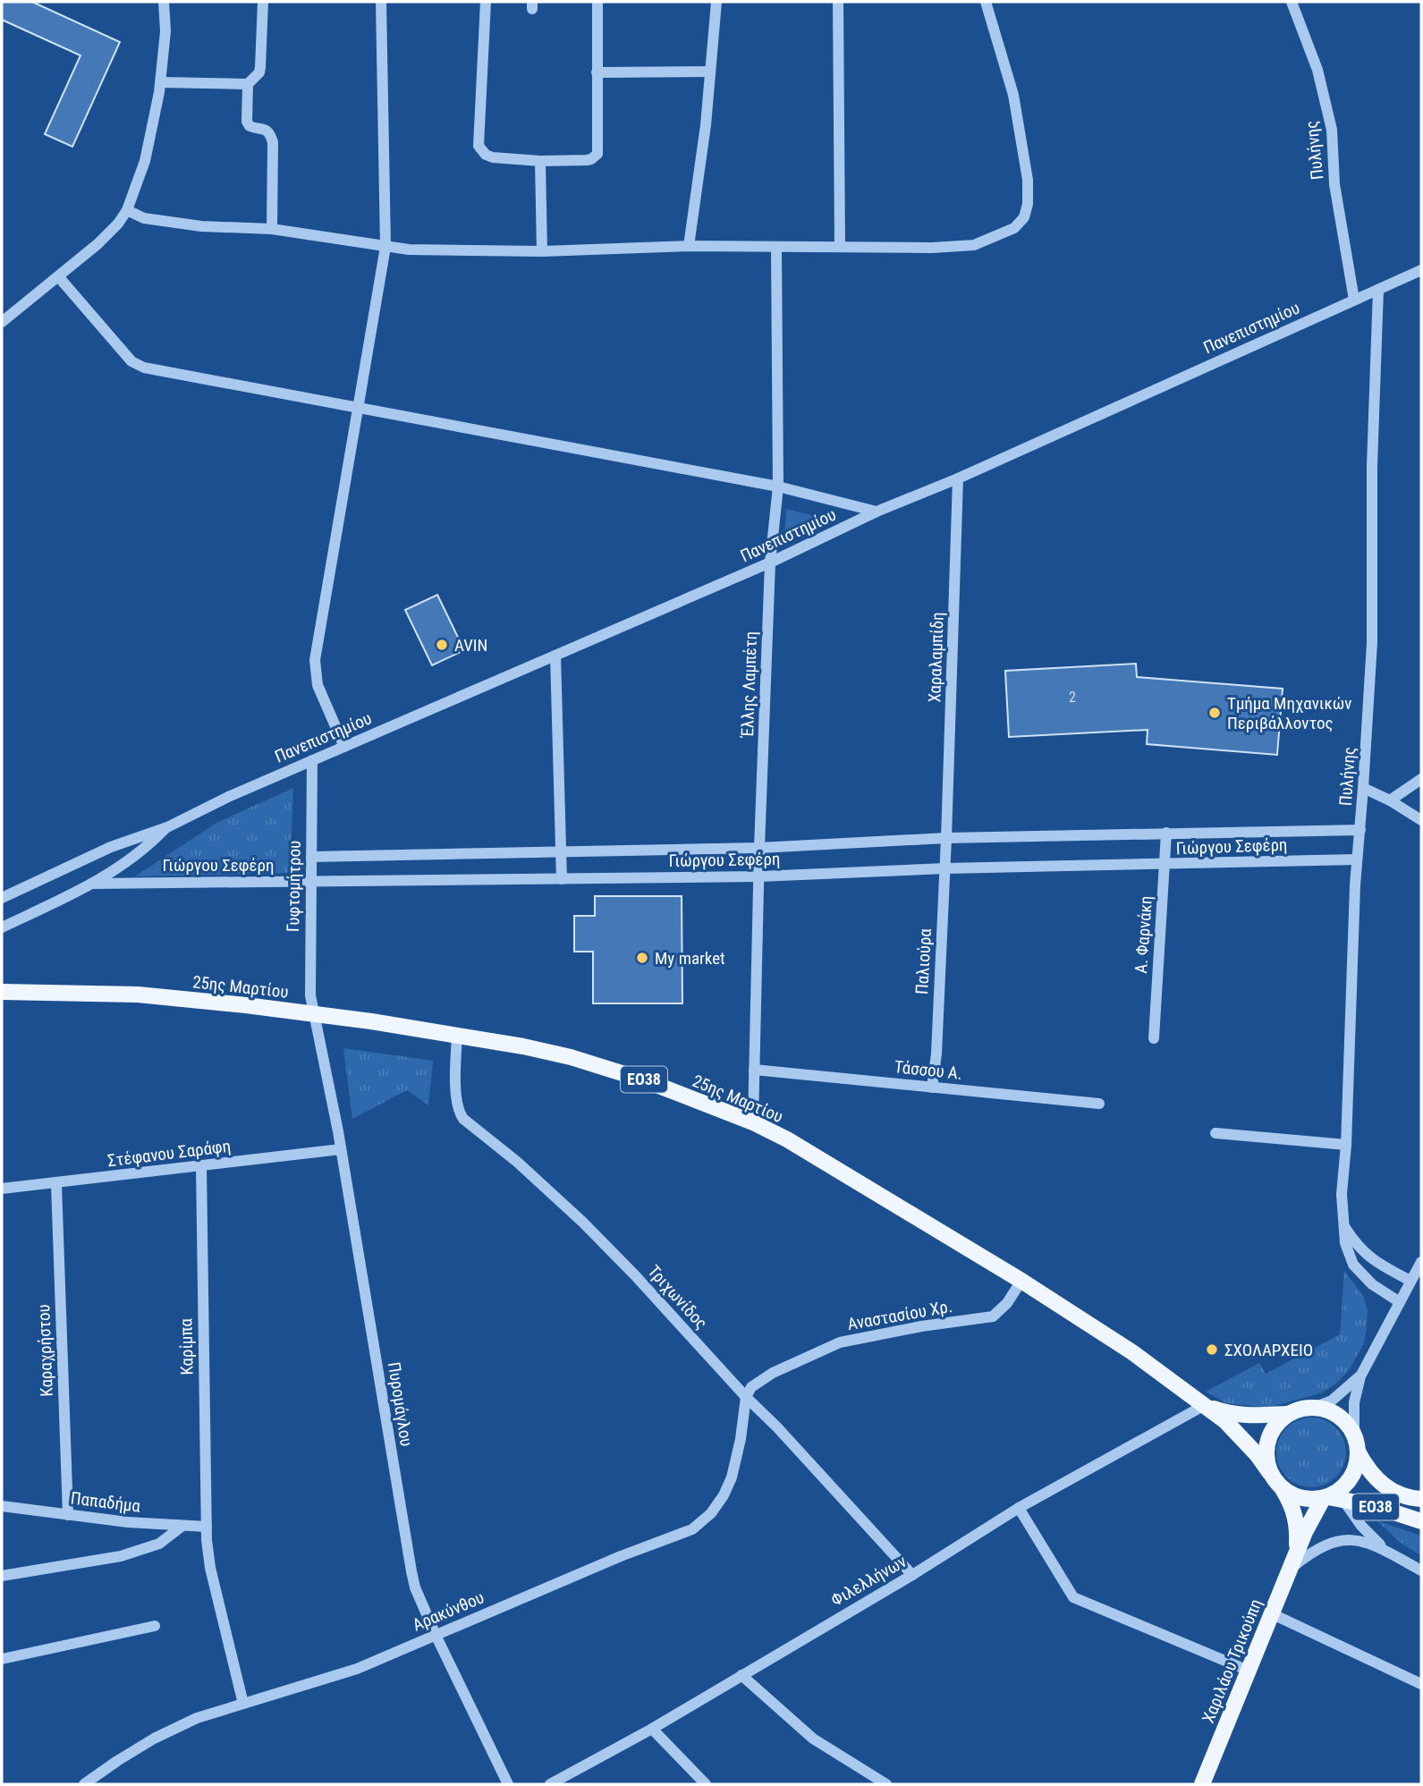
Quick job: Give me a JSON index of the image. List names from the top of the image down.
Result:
{
  "streets": {
    "main road": ["25ης Μαρτίου", "ΕΟ38", "Χαριλάου Τρικούπη"],
    "street": [
      "Πυλήνης",
      "Πανεπιστημίου",
      "Χαραλαμπίδη",
      "Έλλης Λαμπέτη",
      "Γιώργου Σεφέρη",
      "Γυφτομήτρου",
      "Α. Φαρνάκη",
      "Παλιούρα",
      "Τάσσου Α.",
      "Στέφανου Σαράφη",
      "Τριχωνίδος",
      "Αναστασίου Χρ.",
      "Καρίμπα",
      "Καραχρήστου",
      "Πυρομάγλου",
      "Παπαδήμα",
      "Φιλελλήνων",
      "Αρακύνθου"
    ]
  },
  "crossings": [
    ["Πυλήνης", "Πανεπιστημίου"],
    ["Πυλήνης", "Γιώργου Σεφέρη"],
    ["Πανεπιστημίου", "Χαραλαμπίδη"],
    ["Πανεπιστημίου", "Έλλης Λαμπέτη"],
    ["Πανεπιστημίου", "Γιώργου Σεφέρη"],
    ["Πανεπιστημίου", "Γυφτομήτρου"],
    ["Χαραλαμπίδη", "Γιώργου Σεφέρη"],
    ["Χαραλαμπίδη", "Παλιούρα"],
    ["Έλλης Λαμπέτη", "Γιώργου Σεφέρη"],
    ["Έλλης Λαμπέτη", "25ης Μαρτίου"],
    ["Έλλης Λαμπέτη", "Τάσσου Α."],
    ["Γιώργου Σεφέρη", "Γυφτομήτρου"],
    ["Γιώργου Σεφέρη", "Α. Φαρνάκη"],
    ["Γιώργου Σεφέρη", "Παλιούρα"],
    ["Γυφτομήτρου", "25ης Μαρτίου"],
    ["Γυφτομήτρου", "Πυρομάγλου"],
    ["Παλιούρα", "Τάσσου Α."],
    ["25ης Μαρτίου", "ΕΟ38"],
    ["25ης Μαρτίου", "Τριχωνίδος"],
    ["25ης Μαρτίου", "Αναστασίου Χρ."],
    ["25ης Μαρτίου", "Πυρομάγλου"],
    ["25ης Μαρτίου", "Φιλελλήνων"],
    ["25ης Μαρτίου", "Χαριλάου Τρικούπη"],
    ["ΕΟ38", "Χαριλάου Τρικούπη"],
    ["Στέφανου Σαράφη", "Καρίμπα"],
    ["Στέφανου Σαράφη", "Καραχρήστου"],
    ["Στέφανου Σαράφη", "Πυρομάγλου"],
    ["Τριχωνίδος", "Αναστασίου Χρ."],
    ["Τριχωνίδος", "Φιλελλήνων"],
    ["Τριχωνίδος", "Αρακύνθου"],
    ["Αναστασίου Χρ.", "Αρακύνθου"],
    ["Καρίμπα", "Παπαδήμα"],
    ["Καρίμπα", "Αρακύνθου"],
    ["Καραχρήστου", "Παπαδήμα"],
    ["Πυρομάγλου", "Αρακύνθου"]
  ],
  "places": [
    "AVIN",
    "Τμήμα Μηχανικών Περιβάλλοντος",
    "My market",
    "ΣΧΟΛΑΡΧΕΙΟ"
  ],
  "house_numbers": ["2"]
}
